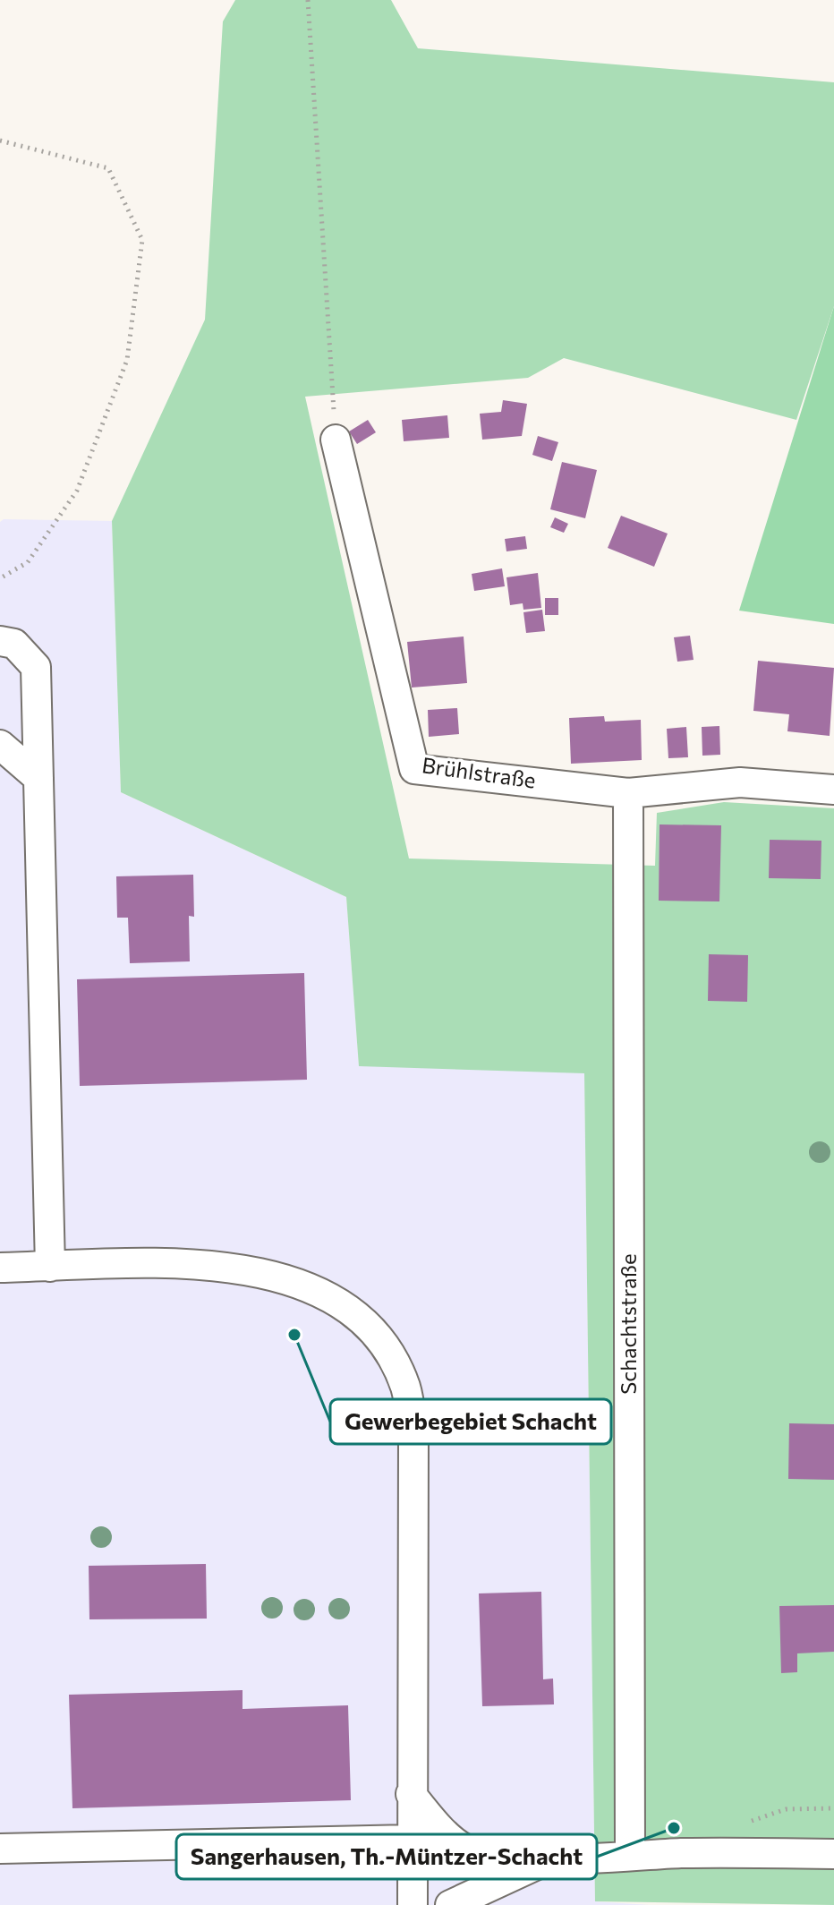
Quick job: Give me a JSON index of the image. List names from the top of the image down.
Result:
{
  "streets": {
    "street": ["Brühlstraße", "Schachtstraße"]
  },
  "crossings": [
    ["Brühlstraße", "Schachtstraße"]
  ],
  "places": ["Gewerbegebiet Schacht", "Sangerhausen, Th.-Müntzer-Schacht"]
}
